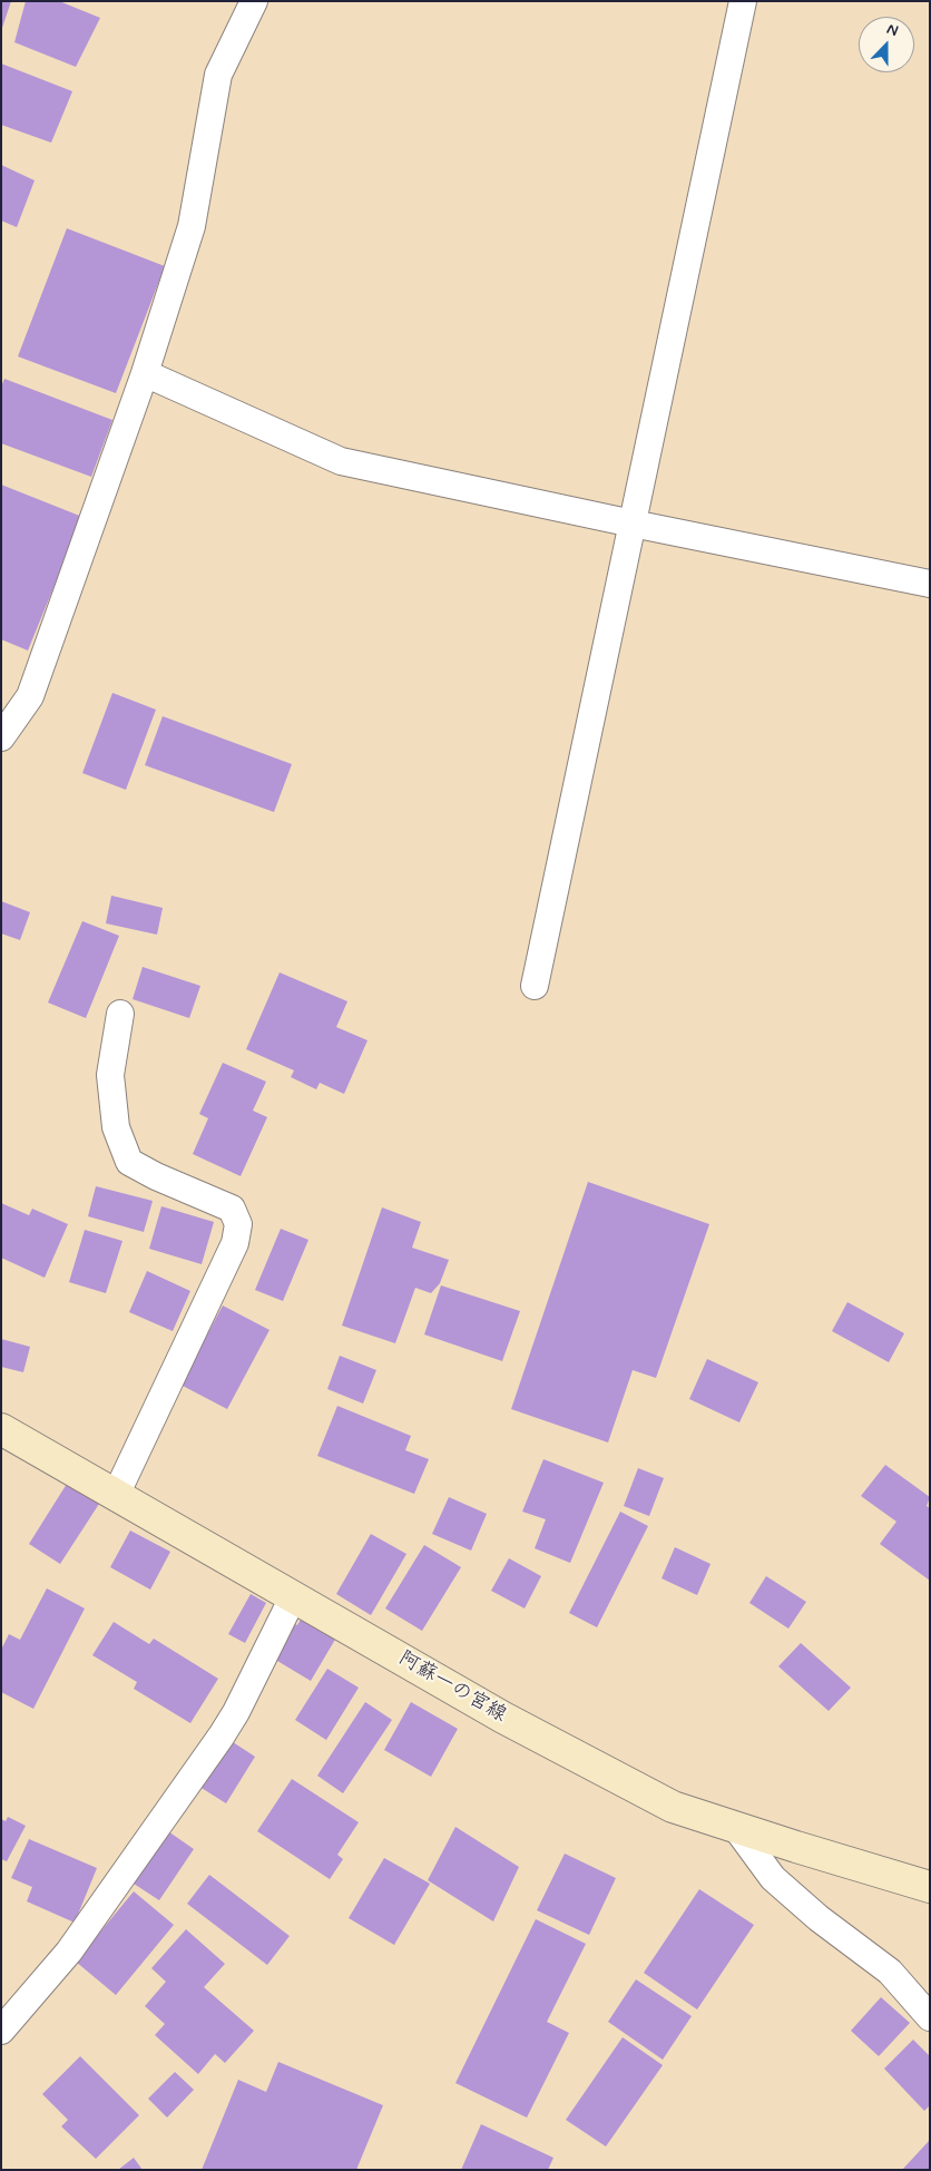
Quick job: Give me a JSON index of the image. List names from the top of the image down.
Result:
{
  "streets": {
    "main road": ["阿蘇一の宮線"]
  },
  "north": "top"
}
